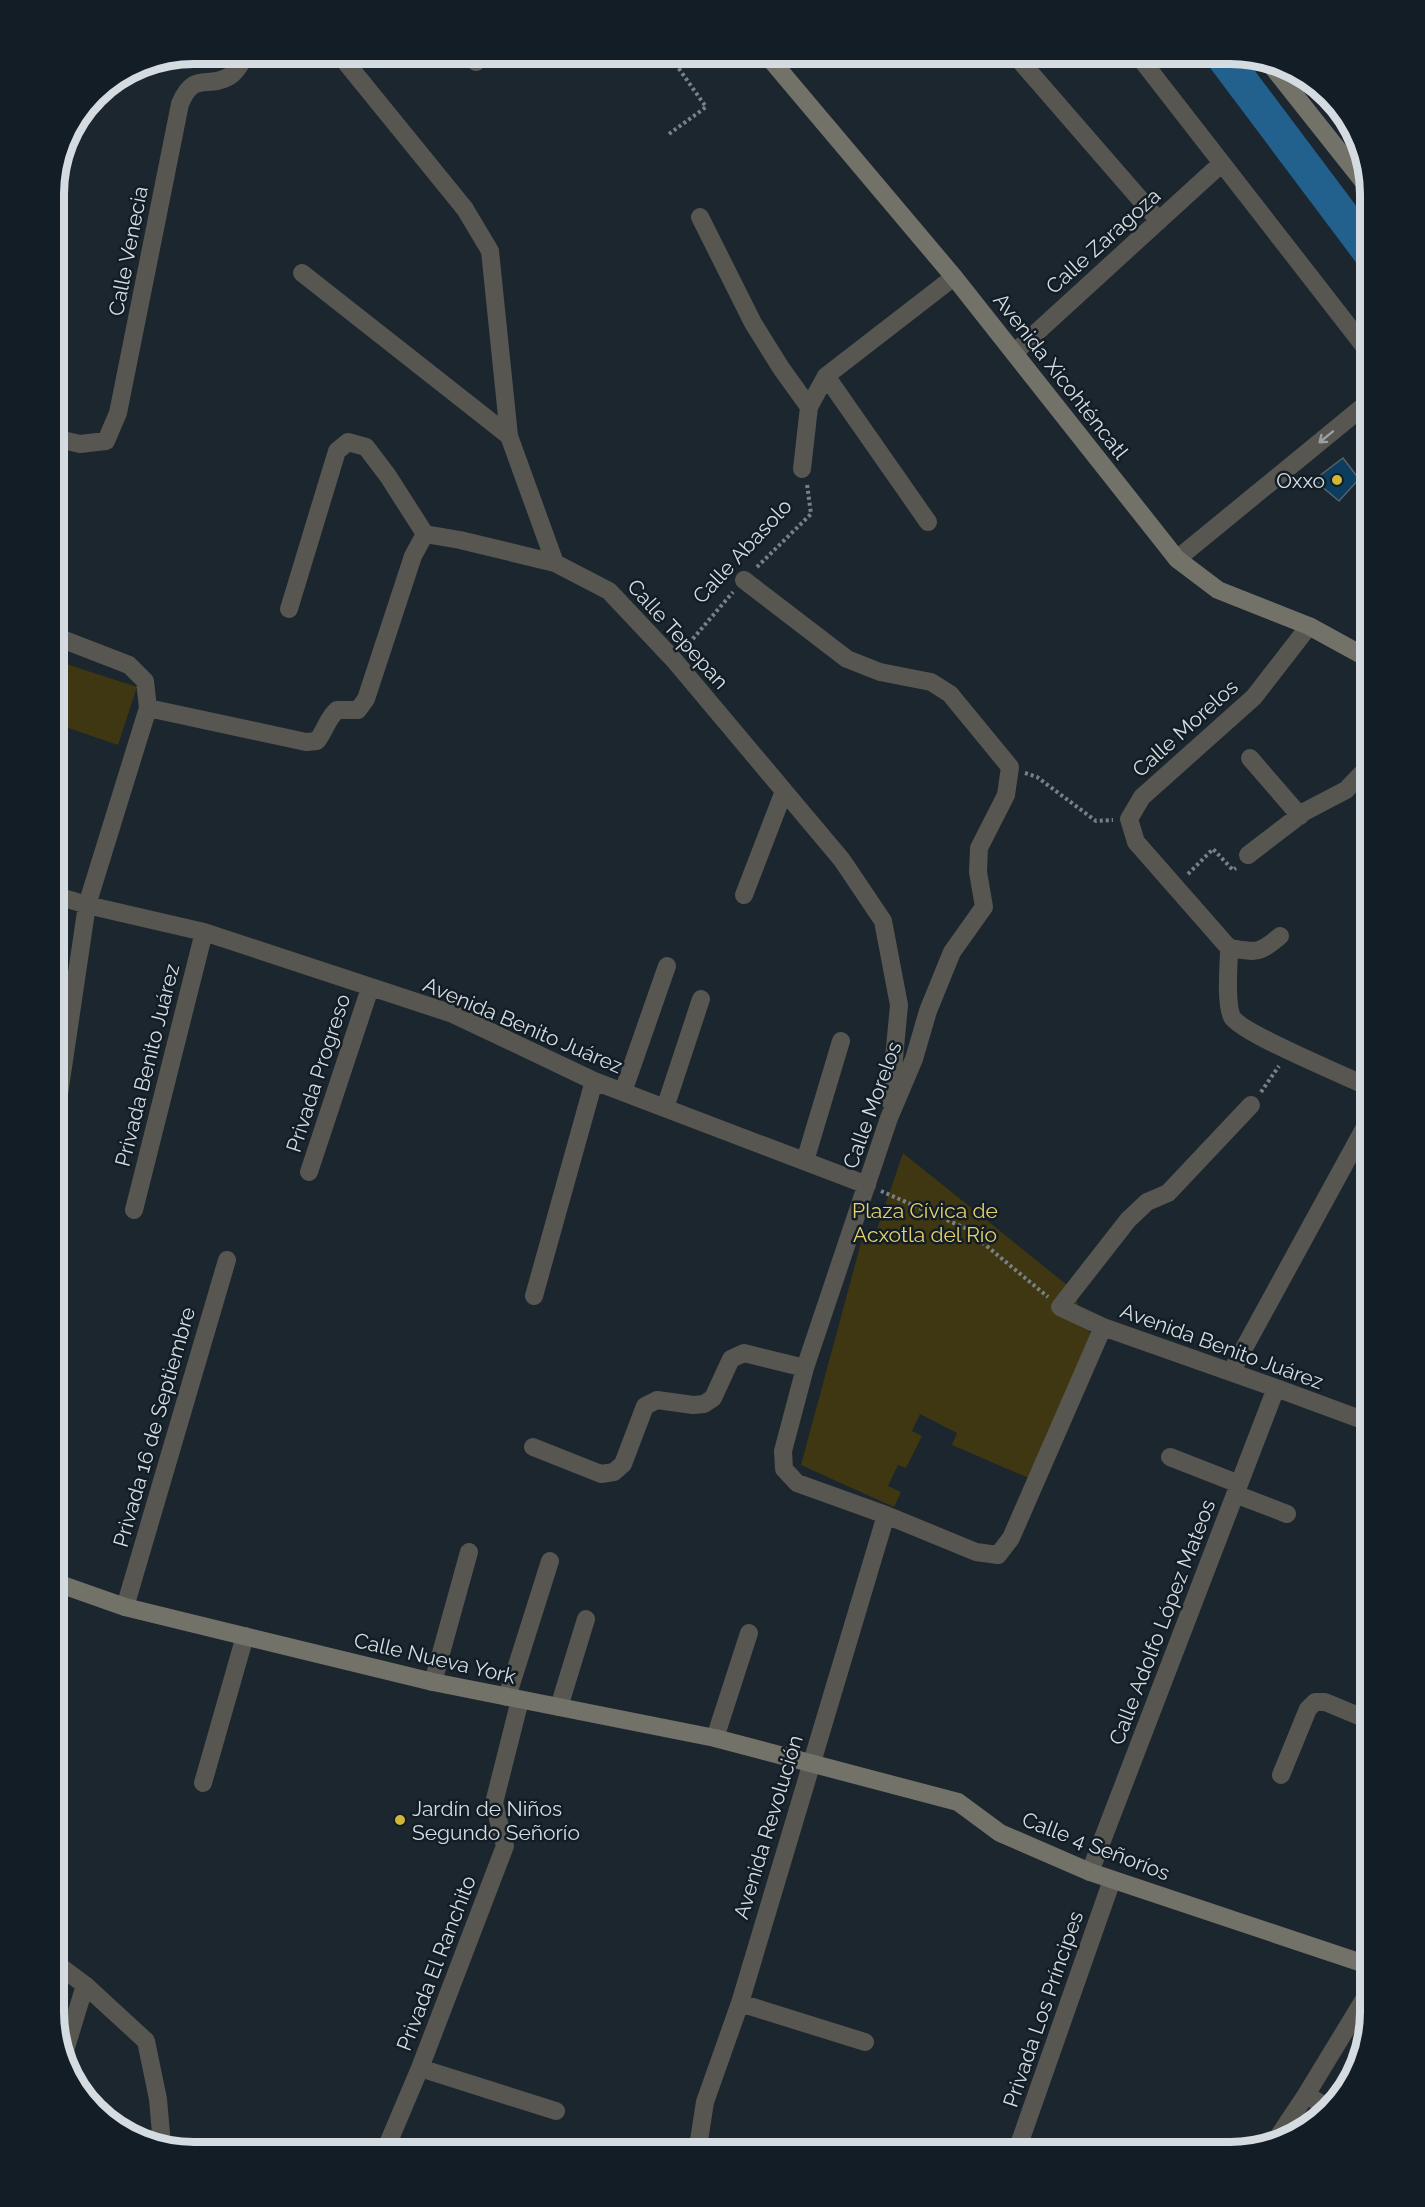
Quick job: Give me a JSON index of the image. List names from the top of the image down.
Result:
{
  "streets": {
    "street": [
      "Calle Zaragoza",
      "Calle Venecia",
      "Avenida Xicohténcatl",
      "Calle Tepepan",
      "Calle Morelos",
      "Avenida Benito Juárez",
      "Privada Benito Juárez",
      "Privada Progreso",
      "Privada 16 de Septiembre",
      "Calle Adolfo López Mateos",
      "Calle Nueva York",
      "Avenida Revolución",
      "Calle 4 Señoríos",
      "Privada El Ranchito",
      "Privada Los Príncipes"
    ],
    "path": ["Calle Abasolo"]
  },
  "crossings": [
    ["Calle Zaragoza", "Avenida Xicohténcatl"],
    ["Avenida Xicohténcatl", "Calle Morelos"],
    ["Calle Abasolo", "Calle Tepepan"],
    ["Calle Tepepan", "Calle Morelos"],
    ["Calle Morelos", "Avenida Benito Juárez"],
    ["Calle Morelos", "Avenida Revolución"],
    ["Avenida Benito Juárez", "Privada Benito Juárez"],
    ["Avenida Benito Juárez", "Privada Progreso"],
    ["Avenida Benito Juárez", "Calle Adolfo López Mateos"],
    ["Privada 16 de Septiembre", "Calle Nueva York"],
    ["Calle Adolfo López Mateos", "Calle 4 Señoríos"],
    ["Calle Nueva York", "Avenida Revolución"],
    ["Calle Nueva York", "Calle 4 Señoríos"],
    ["Calle Nueva York", "Privada El Ranchito"],
    ["Avenida Revolución", "Calle 4 Señoríos"],
    ["Calle 4 Señoríos", "Privada Los Príncipes"]
  ],
  "parks": ["Plaza Cívica de Acxotla del Río"],
  "places": ["Oxxo", "Jardín de Niños Segundo Señorío"]
}
